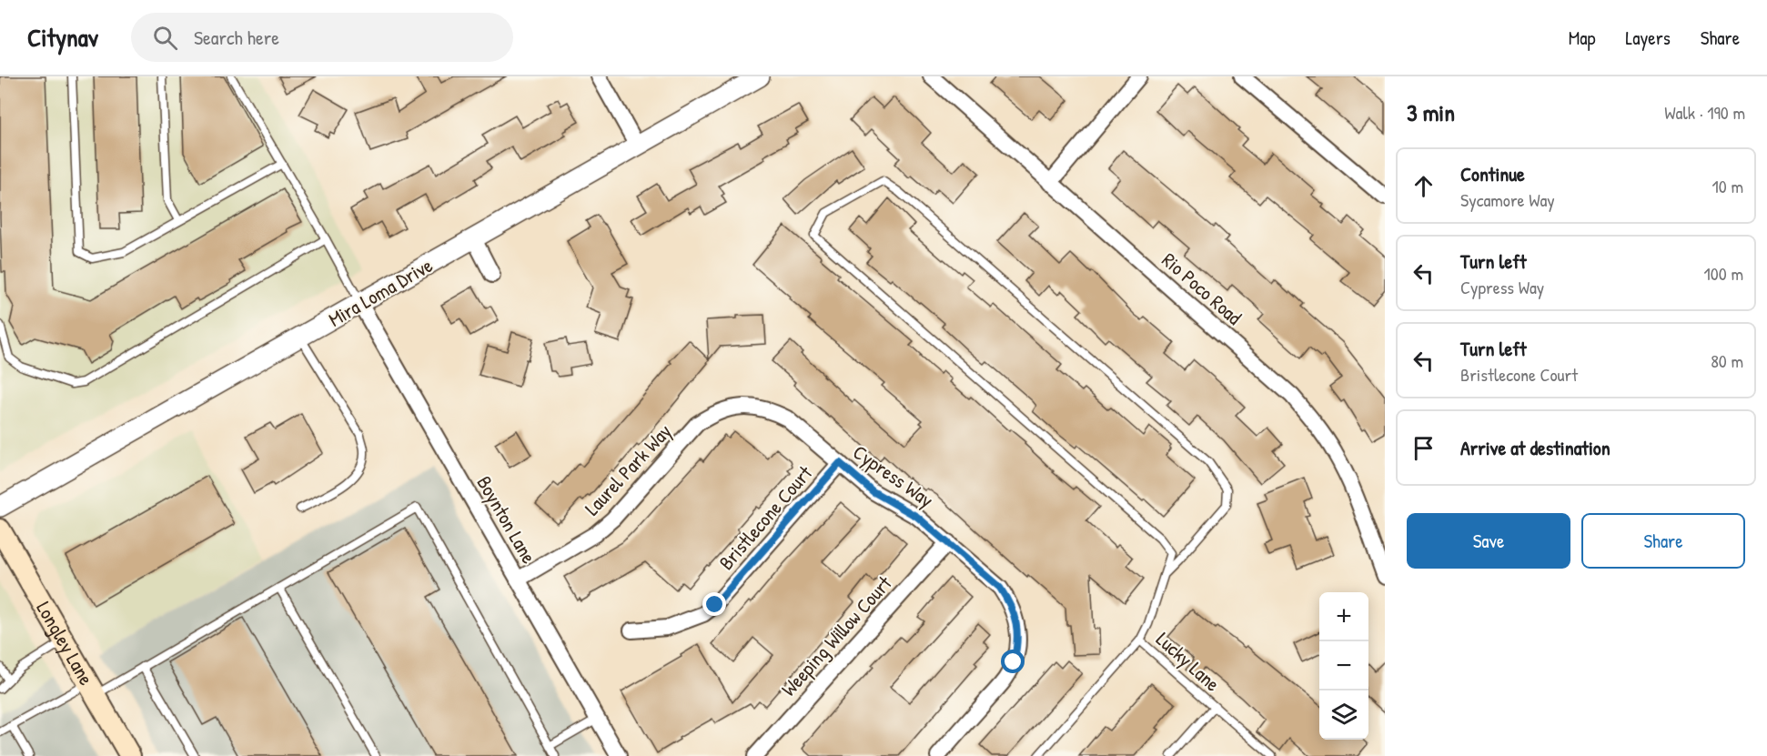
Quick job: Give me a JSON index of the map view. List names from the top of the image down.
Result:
{
  "streets": {
    "main road": ["Longley Lane"],
    "street": [
      "Rio Poco Road",
      "Mira Loma Drive",
      "Laurel Park Way",
      "Cypress Way",
      "Bristlecone Court",
      "Boynton Lane",
      "Weeping Willow Court"
    ],
    "lane": ["Lucky Lane"]
  },
  "crossings": [
    ["Mira Loma Drive", "Boynton Lane"],
    ["Laurel Park Way", "Cypress Way"],
    ["Laurel Park Way", "Boynton Lane"],
    ["Cypress Way", "Bristlecone Court"],
    ["Cypress Way", "Weeping Willow Court"]
  ],
  "page": {
    "header": "Citynav",
    "search": "Search here",
    "nav": ["Map", "Layers", "Share"],
    "heading": ["3 min", "Walk · 190 m"],
    "list": [
      ["Continue", "Sycamore Way", "10 m"],
      ["Turn left", "Cypress Way", "100 m"],
      ["Turn left", "Bristlecone Court", "80 m"],
      "Arrive at destination"
    ],
    "buttons": ["Save", "Share"],
    "map_buttons": ["+", "−"]
  }
}
